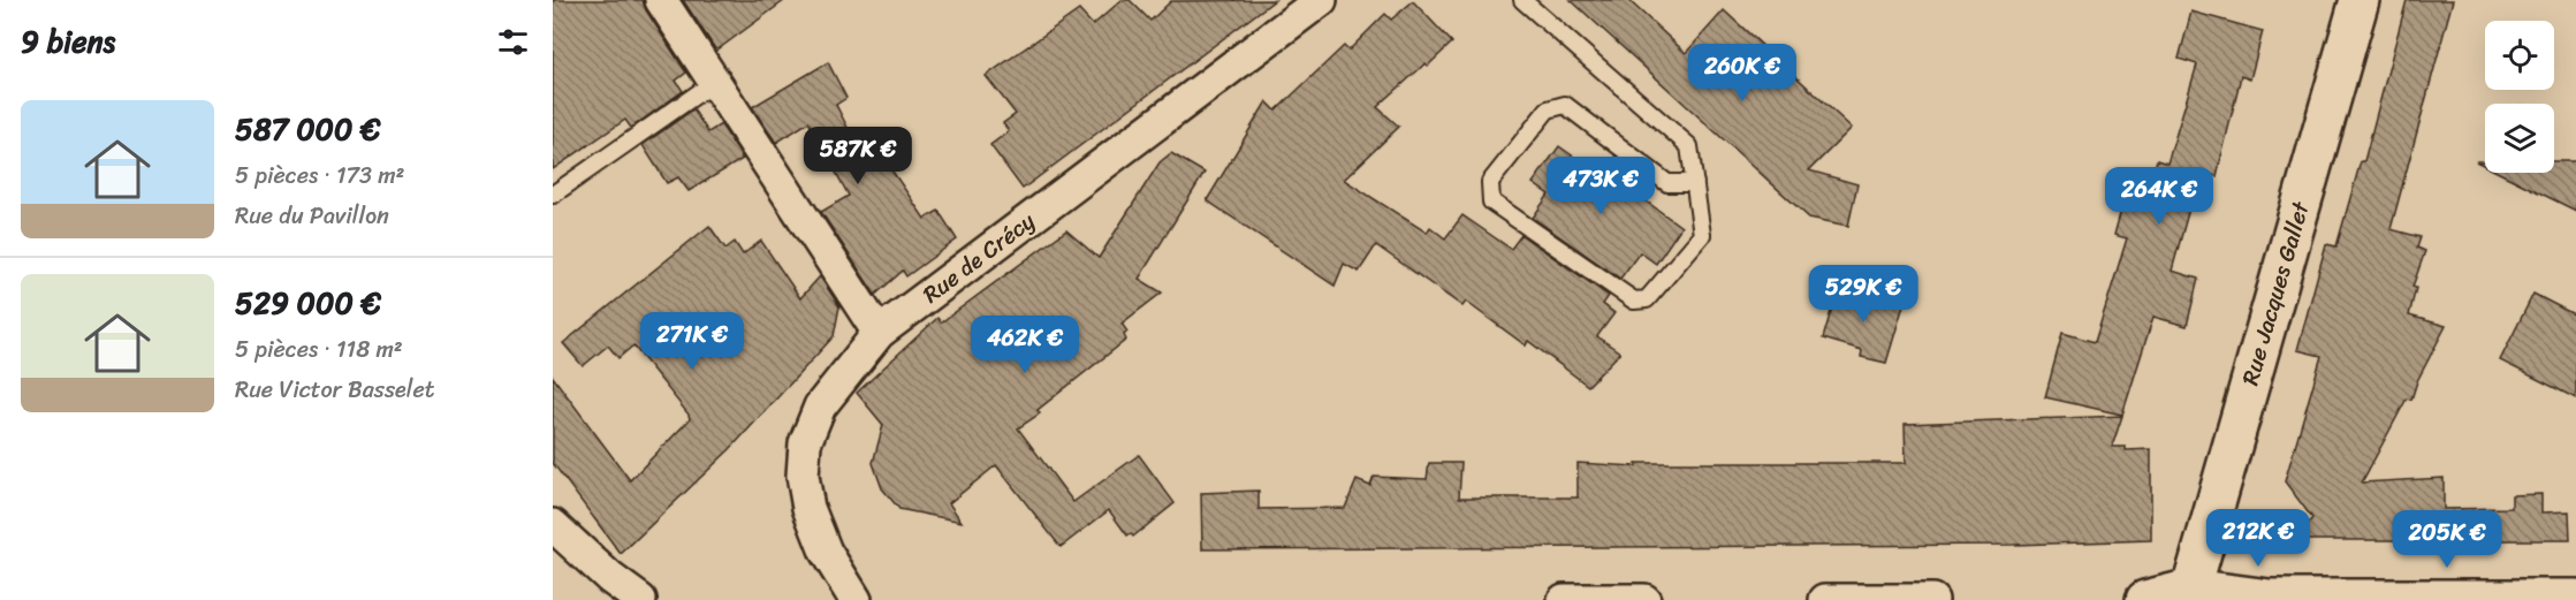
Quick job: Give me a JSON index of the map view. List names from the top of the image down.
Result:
{
  "streets": {
    "main road": ["Rue Jacques Gallet"],
    "street": ["Rue de Crécy"]
  },
  "page": {
    "heading": "9 biens",
    "price": [
      "260K €",
      "587K €",
      "473K €",
      "264K €",
      "529K €",
      "271K €",
      "462K €",
      "212K €",
      "205K €"
    ],
    "list": [
      {
        "name": "587 000 €",
        "note": "5 pièces · 173 m² · Rue du Pavillon"
      },
      {
        "name": "529 000 €",
        "note": "5 pièces · 118 m² · Rue Victor Basselet"
      }
    ]
  }
}
